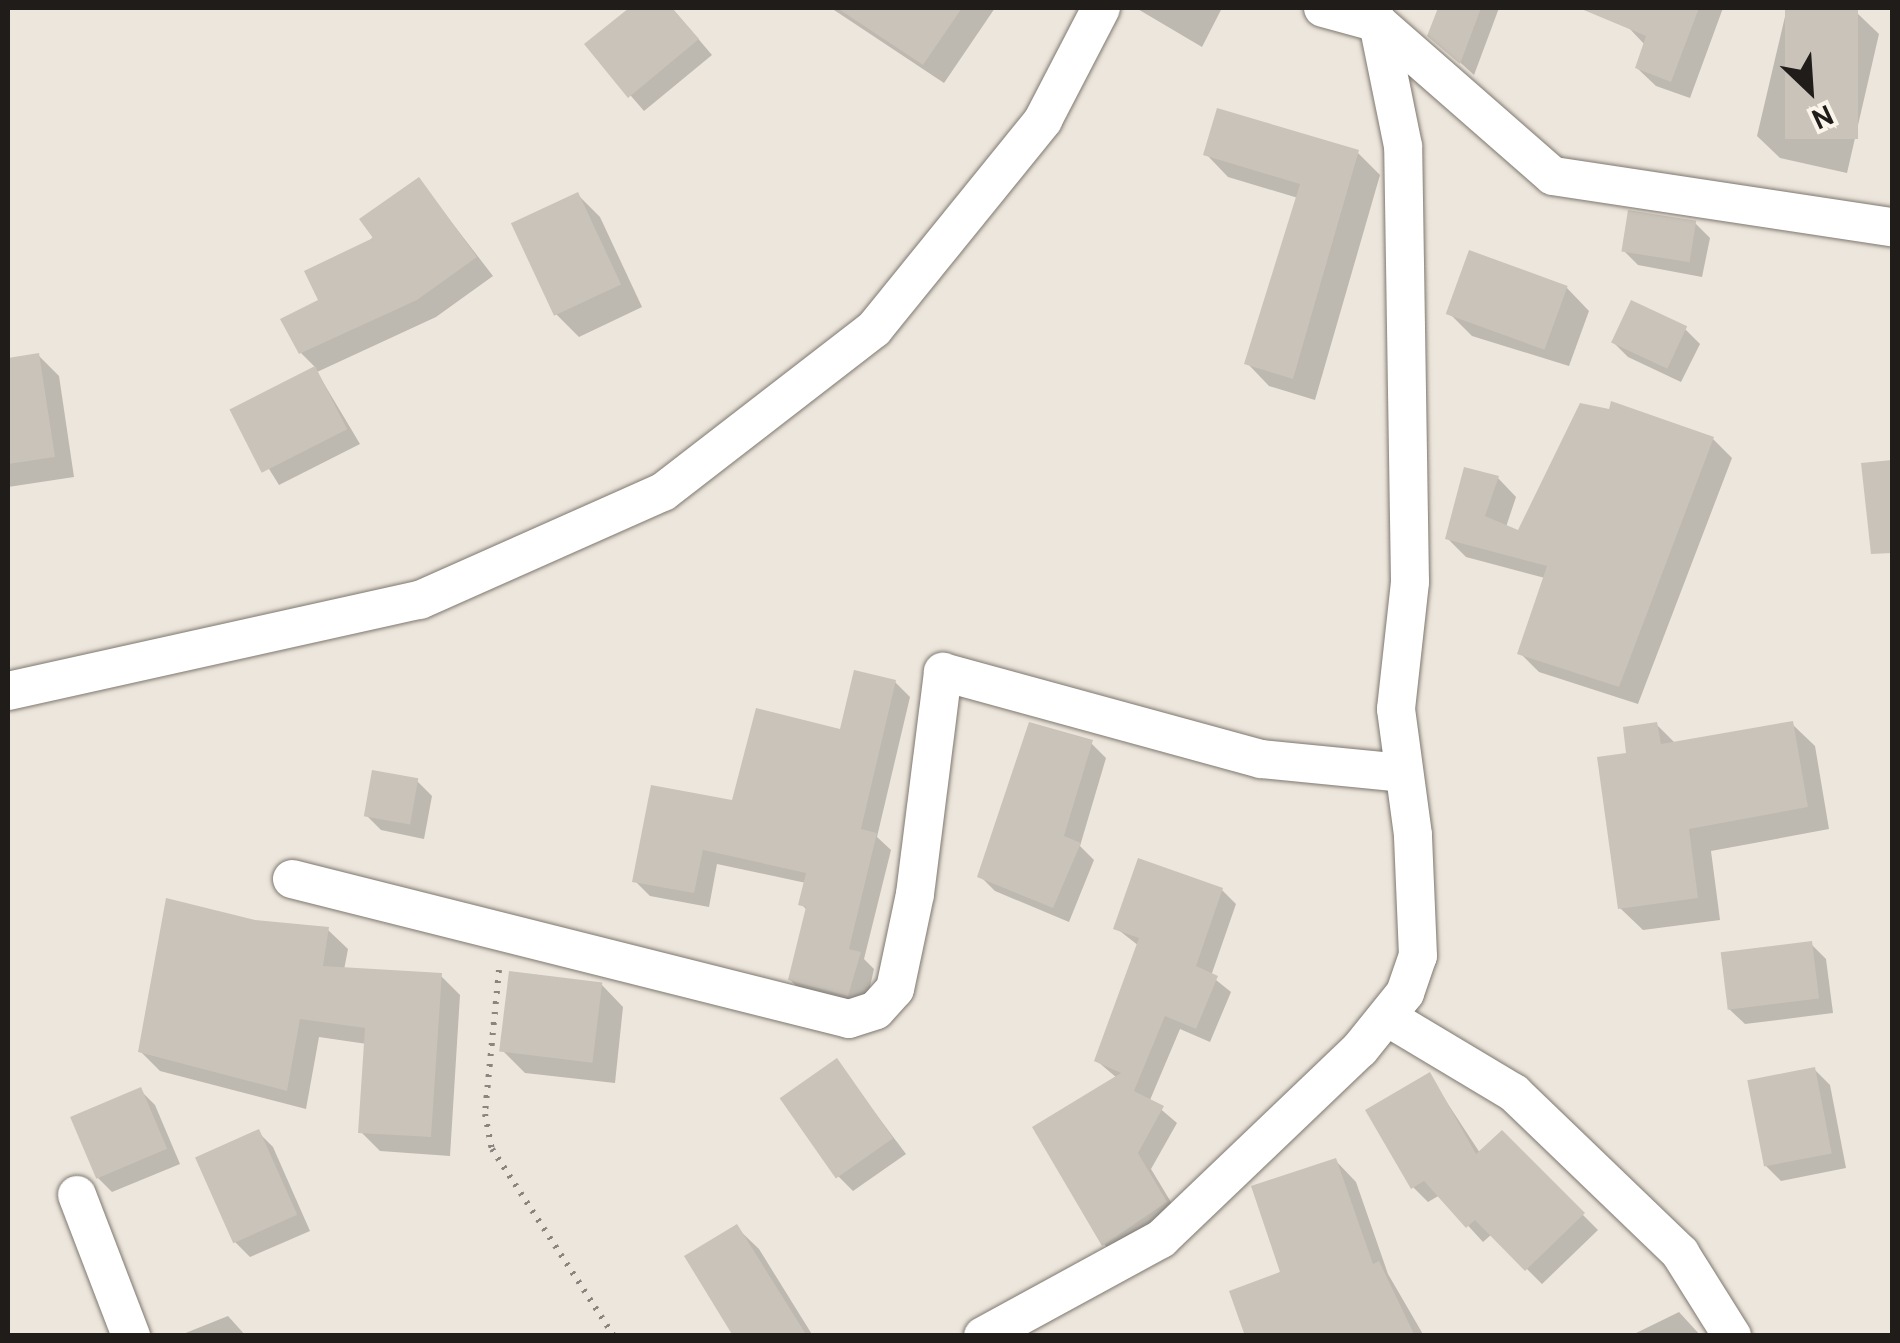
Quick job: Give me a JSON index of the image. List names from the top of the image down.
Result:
{
  "north": "bottom right"
}
